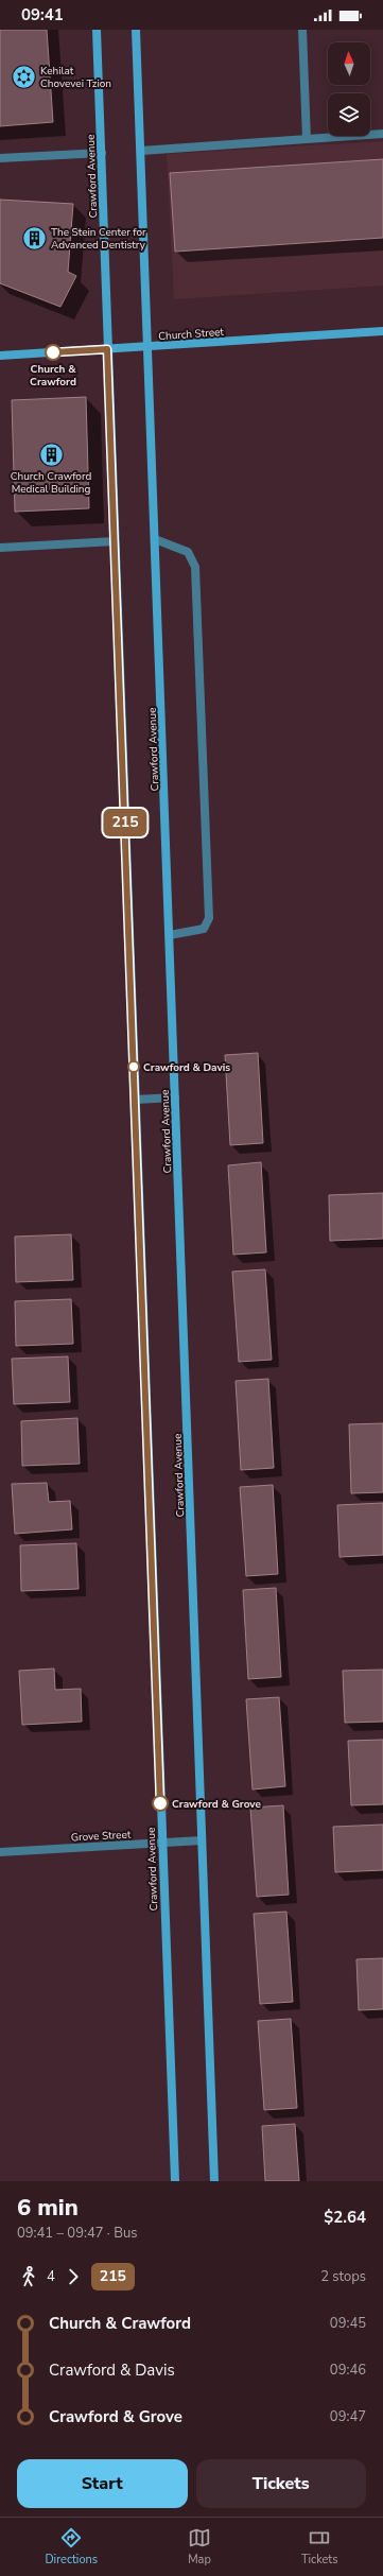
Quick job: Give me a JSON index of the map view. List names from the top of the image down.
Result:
{
  "streets": {
    "main road": ["Crawford Avenue", "Church Street"],
    "street": ["Grove Street"]
  },
  "crossings": [
    ["Crawford Avenue", "Church Street"],
    ["Crawford Avenue", "Grove Street"]
  ],
  "places": {
    "synagogue": ["Kehilat Chovevei Tzion"],
    "building": ["The Stein Center for Advanced Dentistry", "Church Crawford Medical Building"],
    "other": ["Church & Crawford", "Crawford & Davis", "Crawford & Grove"]
  },
  "lines": ["bus line 215"],
  "north": "top",
  "page": {
    "status": "09:41",
    "on_map": "215",
    "heading": ["6 min", "09:41 – 09:47 · Bus", "$2.64"],
    "legs": ["4", "215", "2 stops"],
    "list": [
      {
        "name": "Church & Crawford",
        "value": "09:45"
      },
      {
        "name": "Crawford & Davis",
        "value": "09:46"
      },
      {
        "name": "Crawford & Grove",
        "value": "09:47"
      }
    ],
    "buttons": ["Start", "Tickets"],
    "tabs": ["Directions", "Map", "Tickets"]
  }
}
